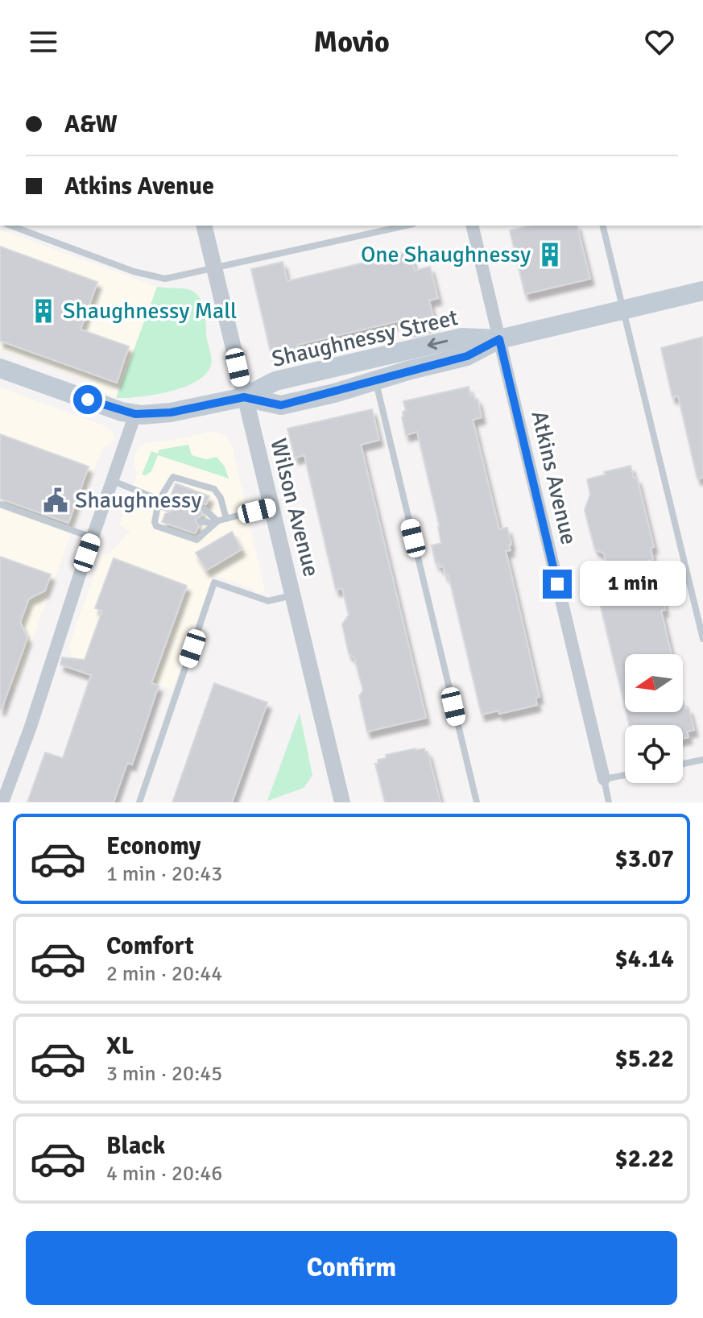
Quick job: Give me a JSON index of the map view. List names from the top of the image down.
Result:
{
  "streets": {
    "main road": ["Shaughnessy Street"],
    "street": ["Atkins Avenue", "Wilson Avenue"]
  },
  "crossings": [
    ["Shaughnessy Street", "Atkins Avenue"],
    ["Shaughnessy Street", "Wilson Avenue"]
  ],
  "places": {
    "building": ["One Shaughnessy", "Shaughnessy Mall"],
    "public building": ["Shaughnessy"]
  },
  "north": "left",
  "page": {
    "header": "Movio",
    "banner": ["A&W", "Atkins Avenue"],
    "bubble": "1 min",
    "list": [
      {
        "name": "Economy",
        "note": "1 min · 20:43",
        "value": "$3.07"
      },
      {
        "name": "Comfort",
        "note": "2 min · 20:44",
        "value": "$4.14"
      },
      {
        "name": "XL",
        "note": "3 min · 20:45",
        "value": "$5.22"
      },
      {
        "name": "Black",
        "note": "4 min · 20:46",
        "value": "$2.22"
      }
    ],
    "buttons": "Confirm"
  }
}
